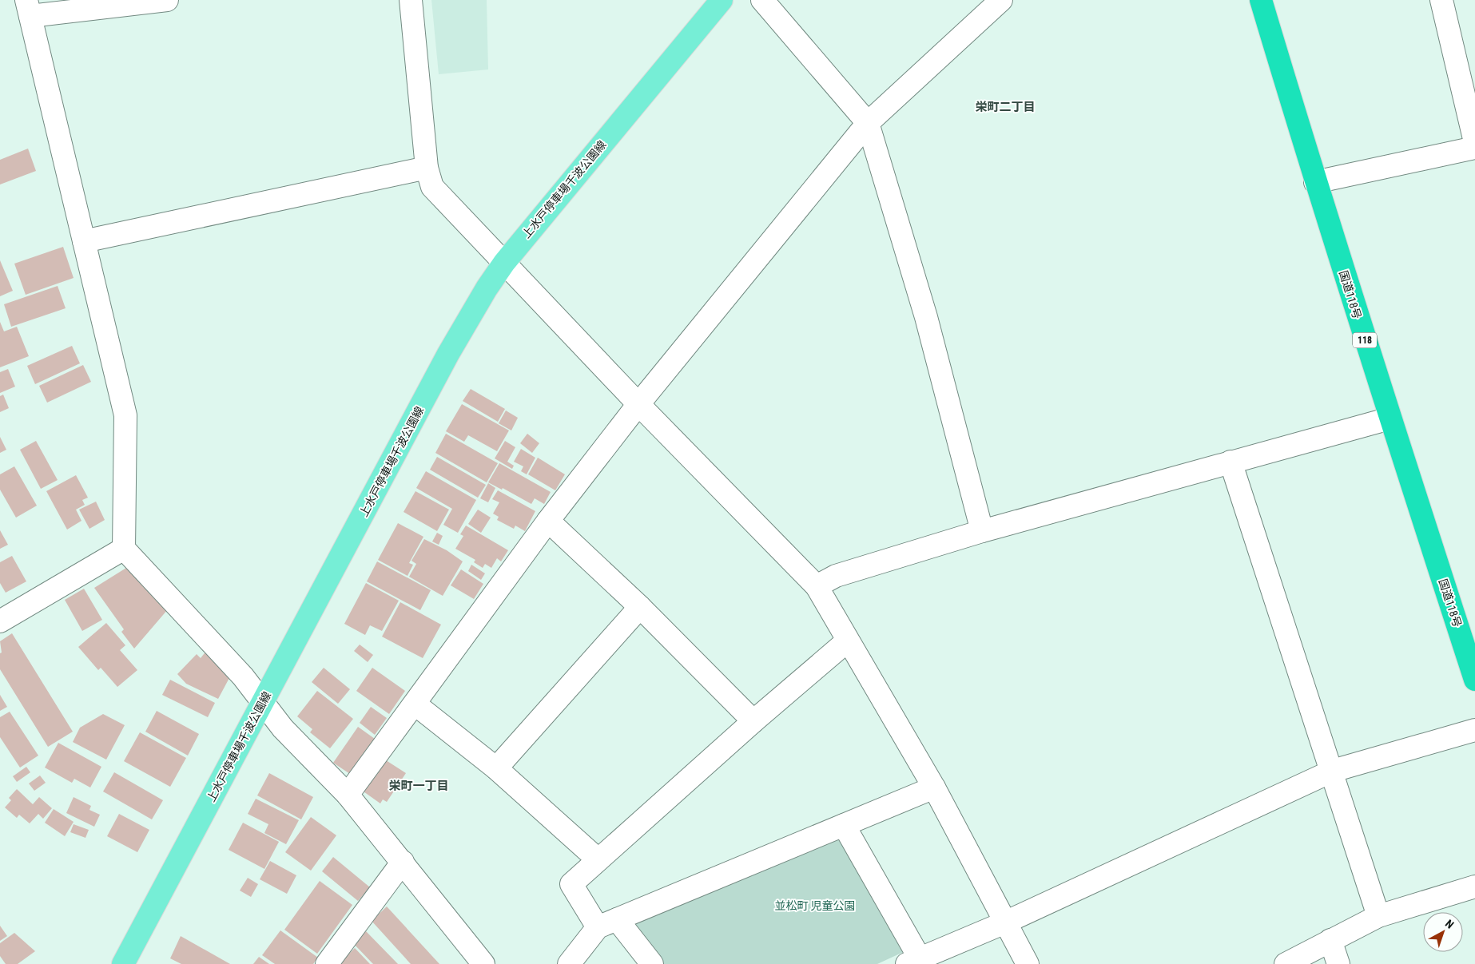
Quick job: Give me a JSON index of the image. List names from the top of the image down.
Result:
{
  "streets": {
    "highway": ["国道118号", "118"],
    "main road": ["上水戸停車場千波公園線"]
  },
  "districts": ["栄町二丁目", "栄町一丁目"],
  "parks": ["並松町 児童公園"],
  "north": "top right"
}
